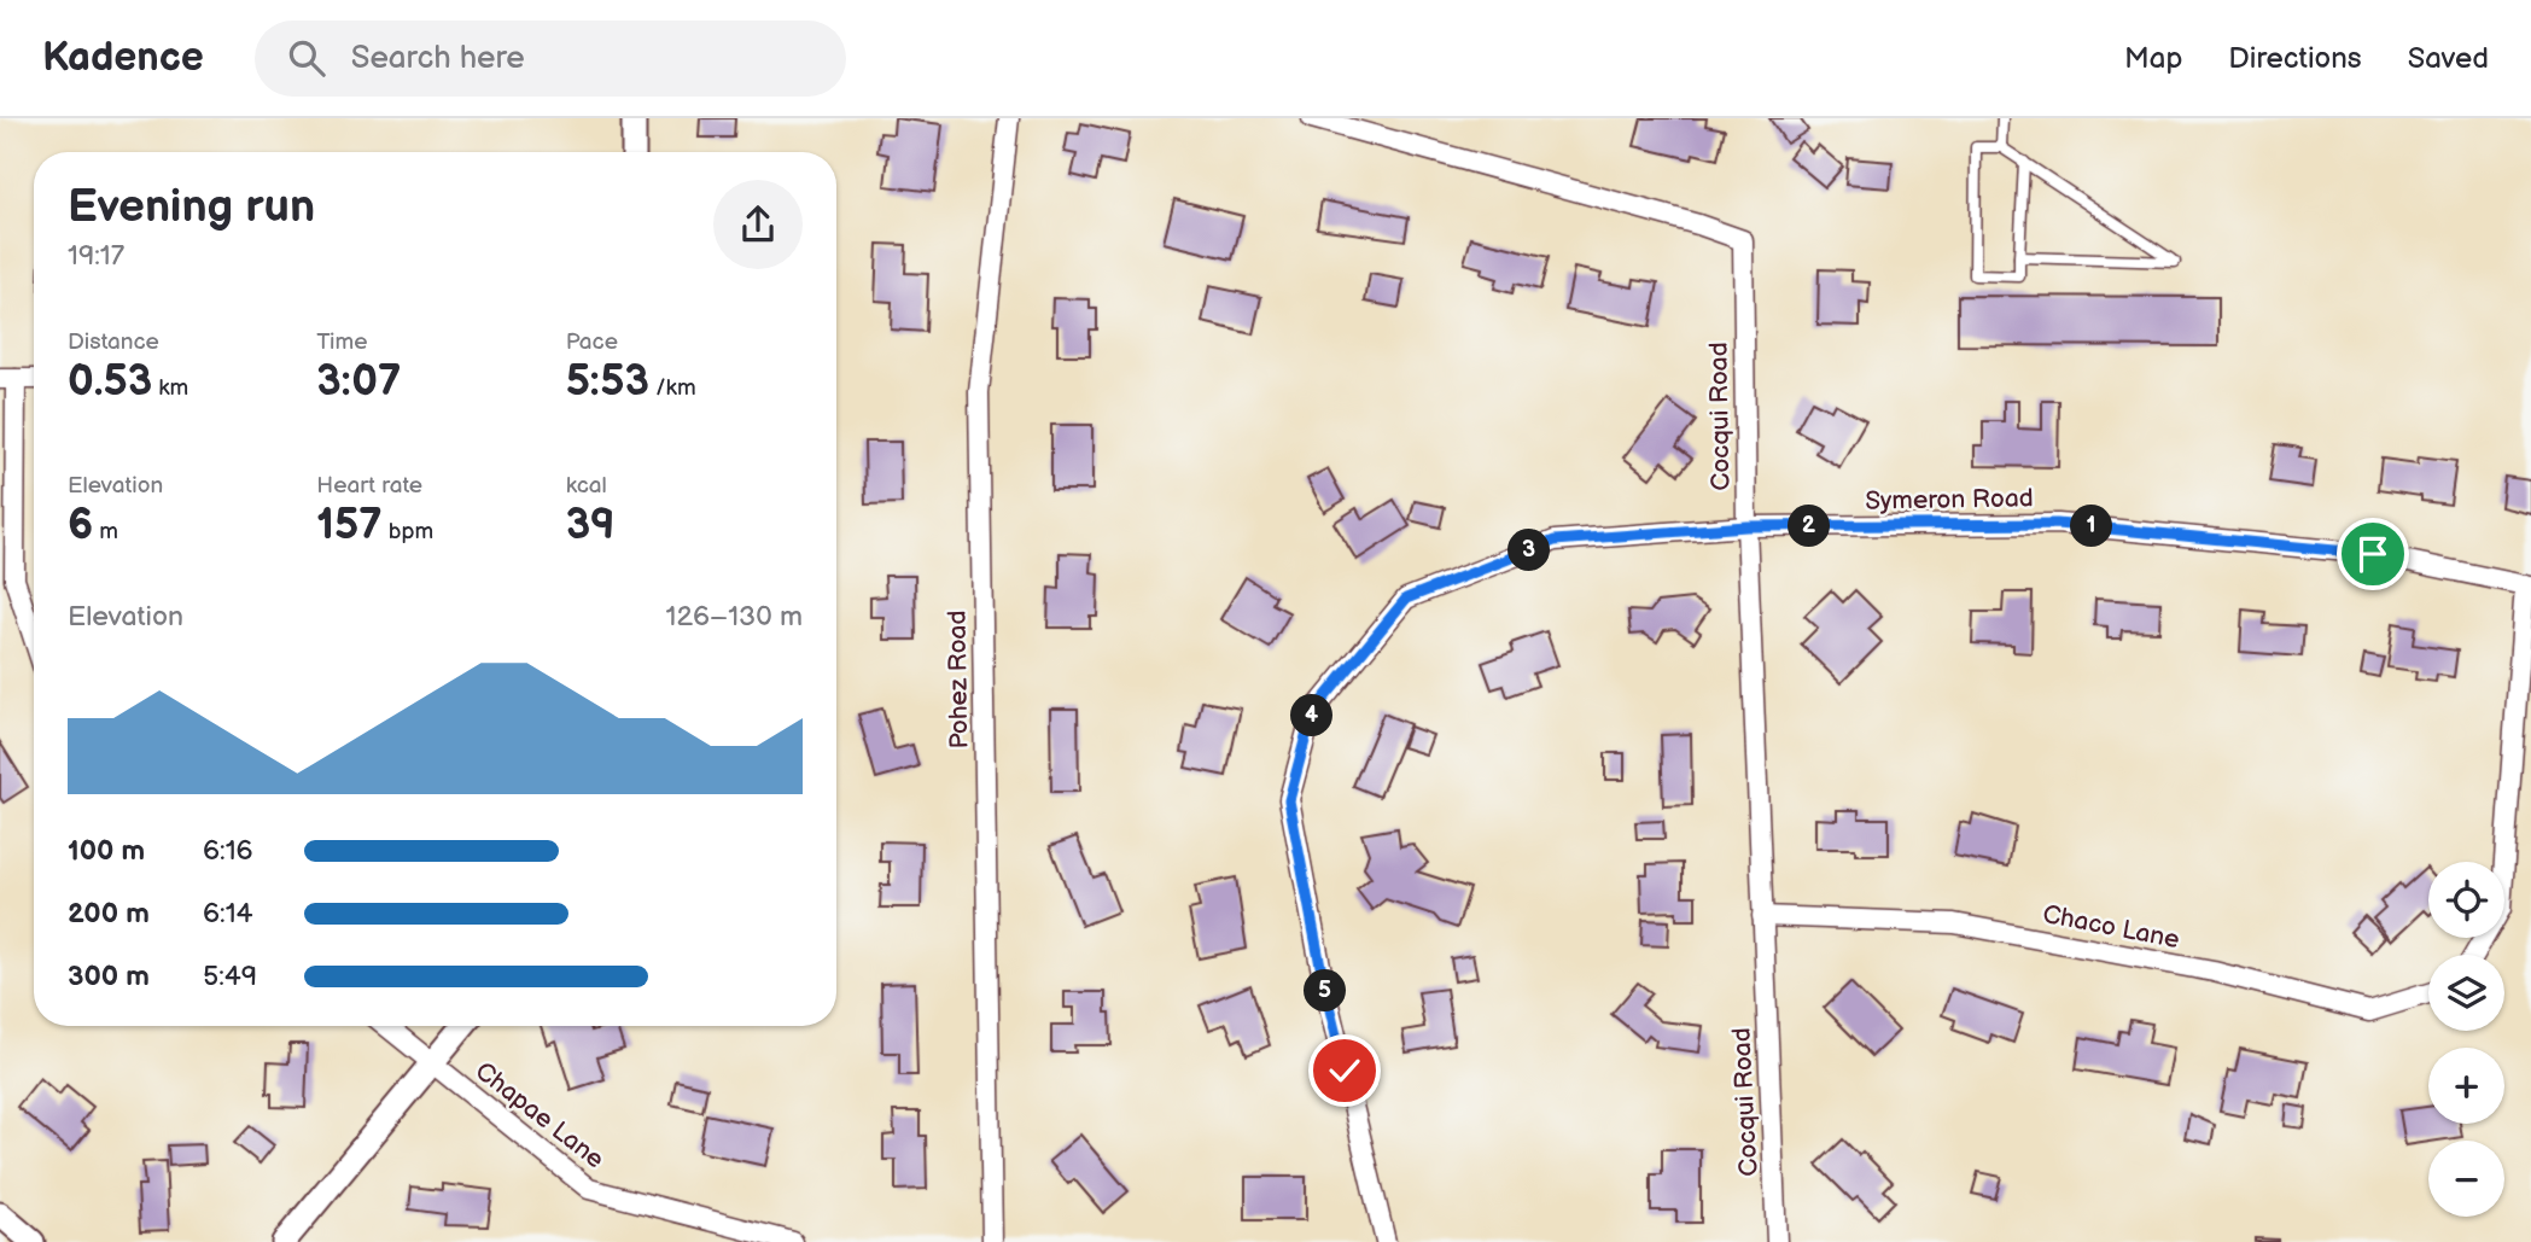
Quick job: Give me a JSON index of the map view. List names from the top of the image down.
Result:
{
  "streets": {
    "street": [
      "Cocqui Road",
      "Symeron Road",
      "Pohez Road",
      "Chaco Lane",
      "Chapae Lane"
    ]
  },
  "crossings": [
    ["Cocqui Road", "Symeron Road"],
    ["Cocqui Road", "Chaco Lane"]
  ],
  "page": {
    "header": "Kadence",
    "search": "Search here",
    "nav": ["Map", "Directions", "Saved"],
    "heading": ["Evening run", "19:17"],
    "stats": [
      ["Distance", "0.53 km"],
      ["Time", "3:07"],
      ["Pace", "5:53 /km"],
      ["Elevation", "6 m"],
      ["Heart rate", "157 bpm"],
      ["kcal", "39"]
    ],
    "pins": [
      "1",
      "2",
      "3",
      "4",
      "5"
    ],
    "chart": ["Elevation", "126–130 m"],
    "list": [
      {
        "name": "100 m",
        "note": "6:16"
      },
      {
        "name": "200 m",
        "note": "6:14"
      },
      {
        "name": "300 m",
        "note": "5:49"
      }
    ],
    "map_buttons": ["+", "−"]
  }
}
